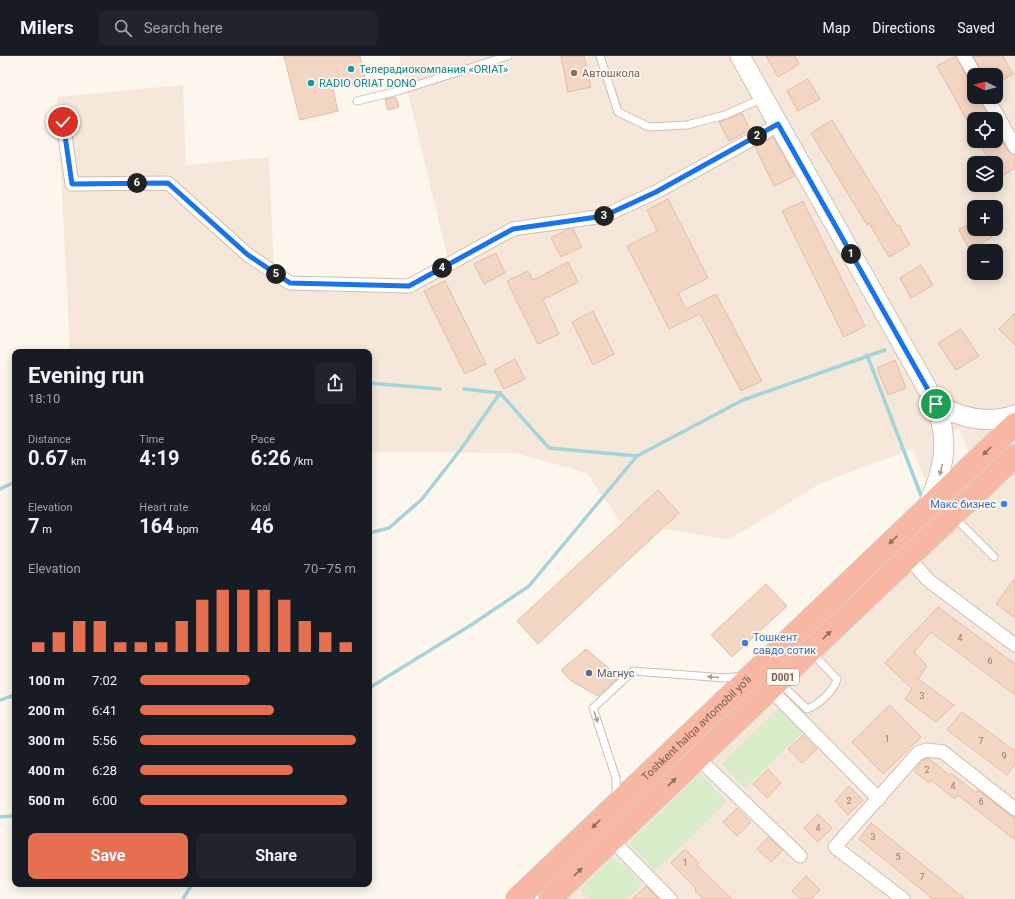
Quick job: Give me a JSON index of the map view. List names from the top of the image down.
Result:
{
  "streets": {
    "highway": ["D001", "Toshkent halqa avtomobil yo'li"]
  },
  "places": [
    "Телерадиокомпания «ORIAT»",
    "Автошкола",
    "RADIO ORIAT DONO",
    "Макс бизнес",
    "Тошкент савдо сотик",
    "Магнус"
  ],
  "house_numbers": [
    "4",
    "6",
    "3",
    "1",
    "7",
    "9",
    "2",
    "4",
    "2",
    "6",
    "4",
    "3",
    "5",
    "1",
    "7"
  ],
  "north": "left",
  "page": {
    "header": "Milers",
    "search": "Search here",
    "nav": ["Map", "Directions", "Saved"],
    "map_buttons": ["+", "−"],
    "pins": [
      "2",
      "6",
      "3",
      "1",
      "4",
      "5"
    ],
    "heading": ["Evening run", "18:10"],
    "stats": [
      ["Distance", "0.67 km"],
      ["Time", "4:19"],
      ["Pace", "6:26 /km"],
      ["Elevation", "7 m"],
      ["Heart rate", "164 bpm"],
      ["kcal", "46"]
    ],
    "chart": ["Elevation", "70–75 m"],
    "list": [
      {
        "name": "100 m",
        "note": "7:02"
      },
      {
        "name": "200 m",
        "note": "6:41"
      },
      {
        "name": "300 m",
        "note": "5:56"
      },
      {
        "name": "400 m",
        "note": "6:28"
      },
      {
        "name": "500 m",
        "note": "6:00"
      }
    ],
    "buttons": ["Save", "Share"]
  }
}
